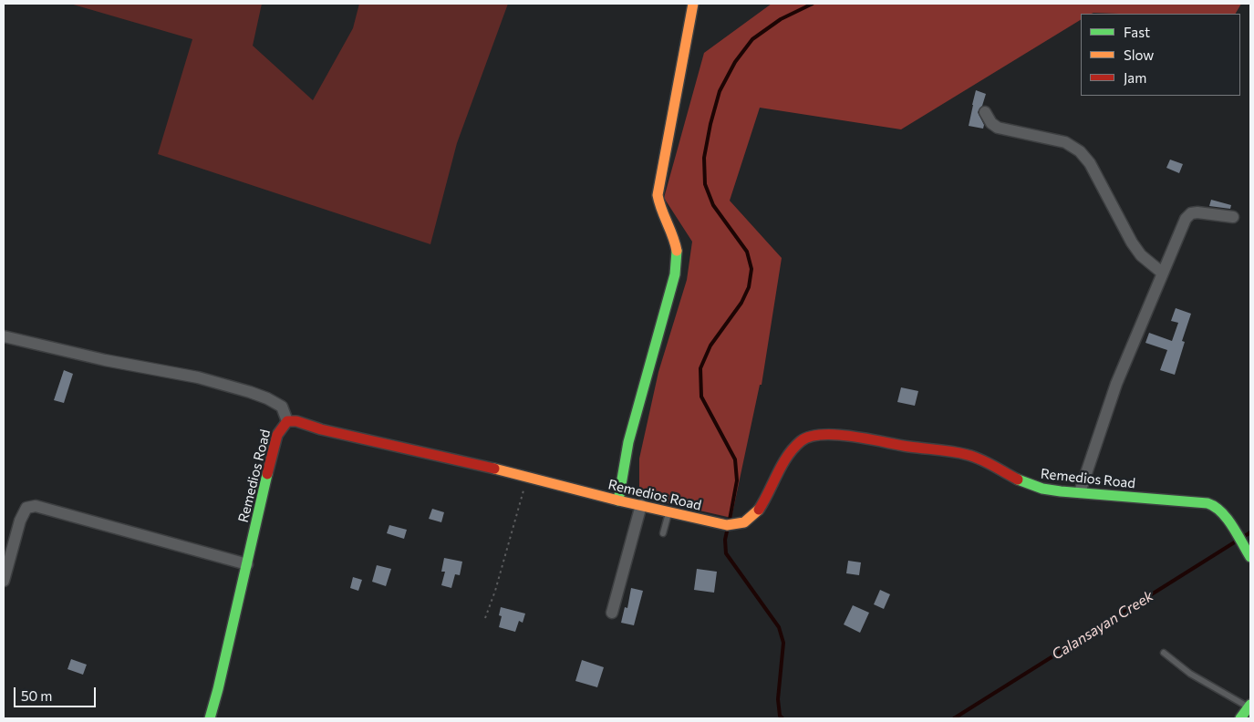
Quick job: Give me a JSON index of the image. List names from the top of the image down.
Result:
{
  "streets": {
    "main road": ["Remedios Road"]
  },
  "water": ["Calansayan Creek"],
  "legend": ["Fast", "Slow", "Jam"],
  "scale_bar": "50 m"
}
